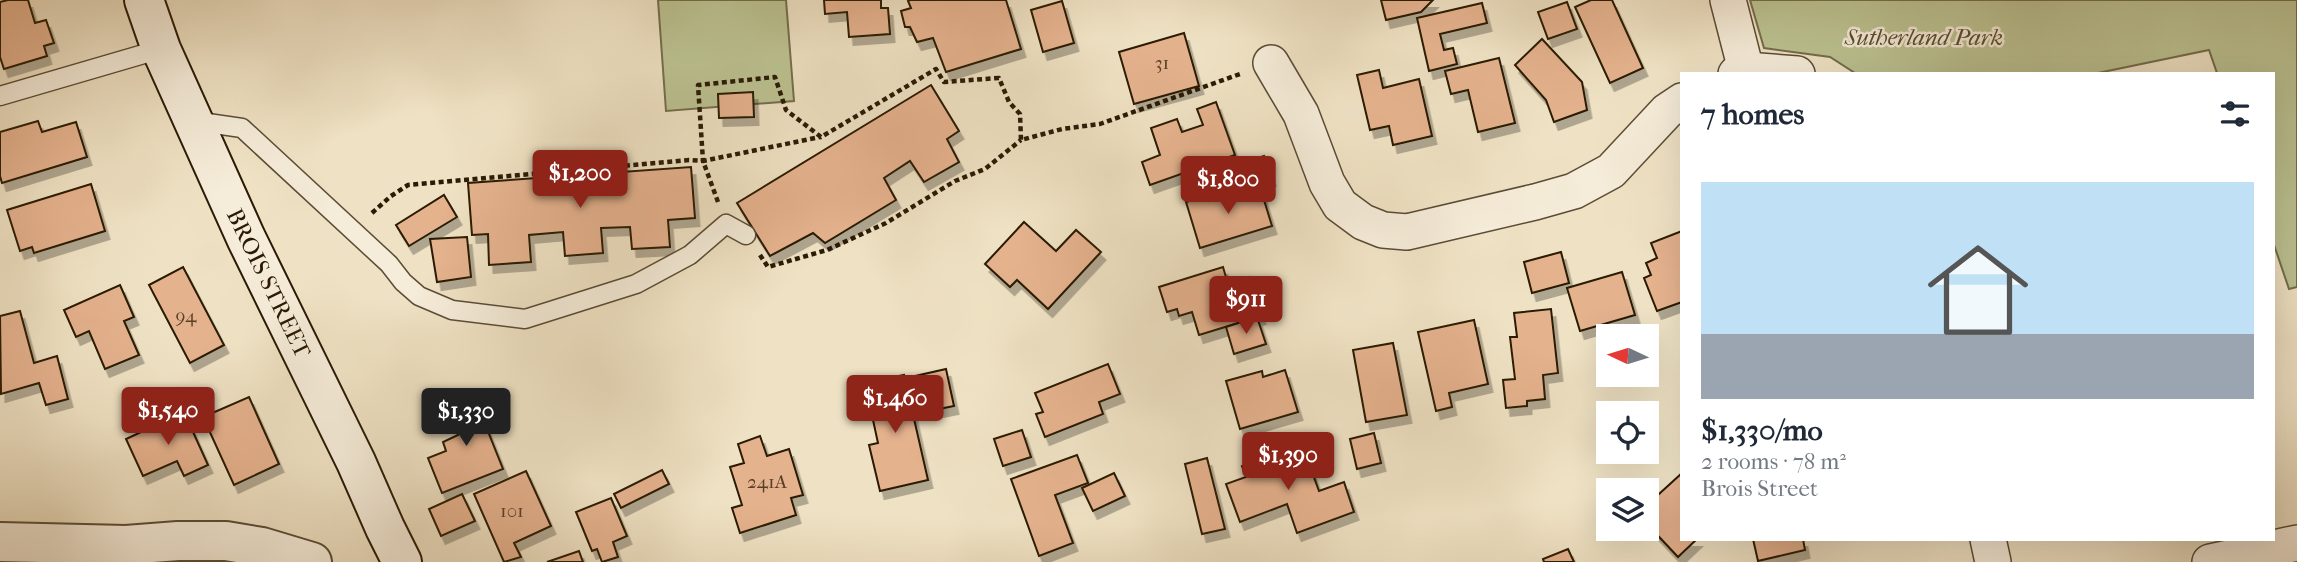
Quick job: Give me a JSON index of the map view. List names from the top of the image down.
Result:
{
  "streets": {
    "main road": ["BROIS STREET"]
  },
  "parks": ["Sutherland Park"],
  "house_numbers": [
    "31",
    "94",
    "241A",
    "101"
  ],
  "north": "left",
  "page": {
    "heading": "7 homes",
    "price": [
      "$1,200",
      "$1,800",
      "$911",
      "$1,460",
      "$1,540",
      "$1,330",
      "$1,390"
    ],
    "list": [
      {
        "name": "$1,330/mo",
        "note": "2 rooms · 78 m² · Brois Street"
      }
    ]
  }
}
